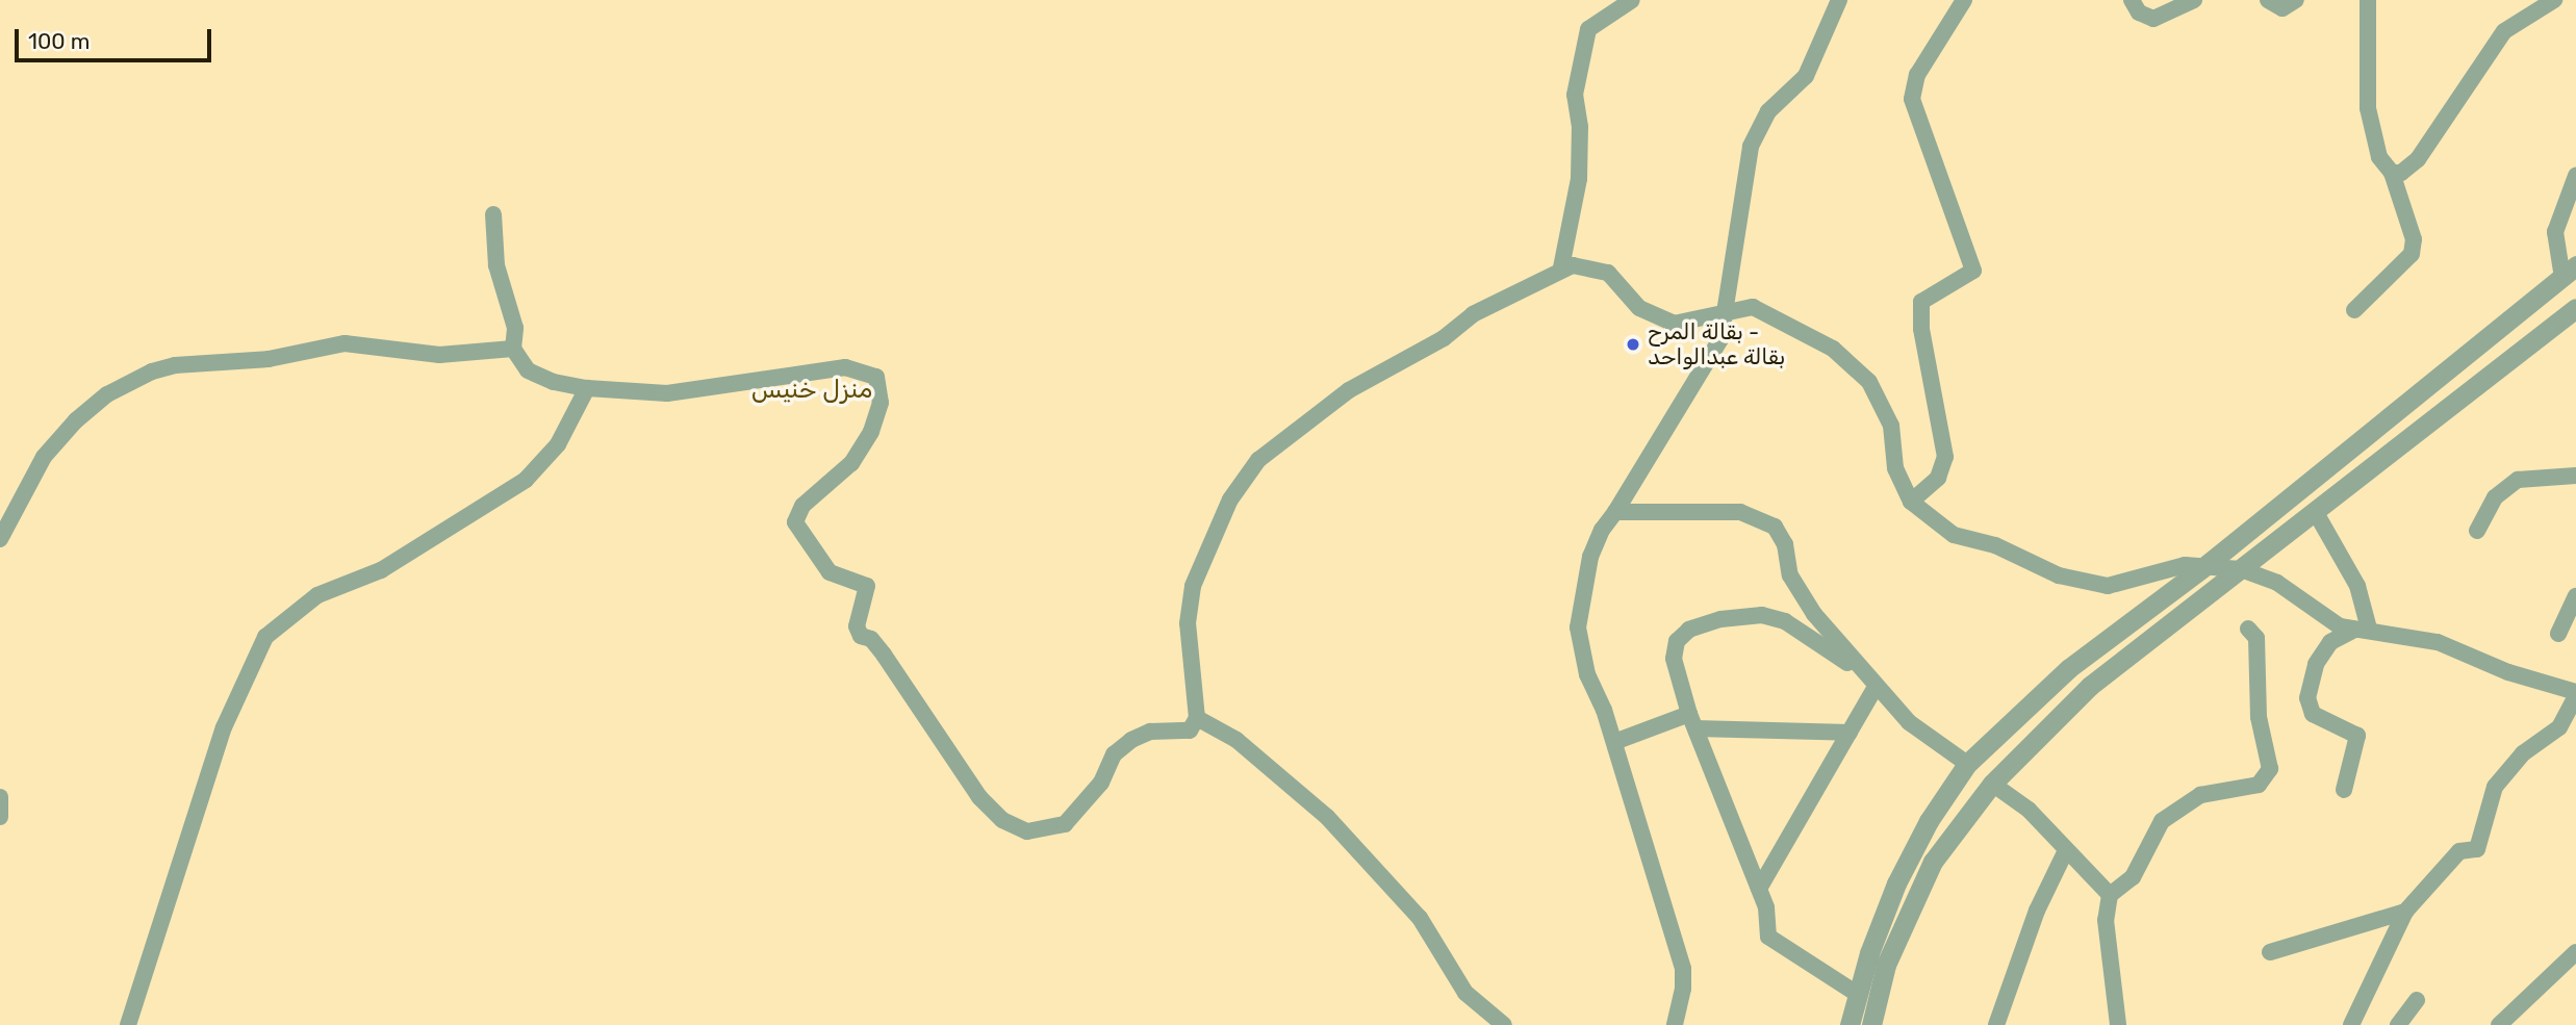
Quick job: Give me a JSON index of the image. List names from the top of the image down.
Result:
{
  "districts": ["منزل خنيس"],
  "places": ["بقالة المرح - بقالة عبدالواحد"],
  "scale_bar": "100 m"
}
